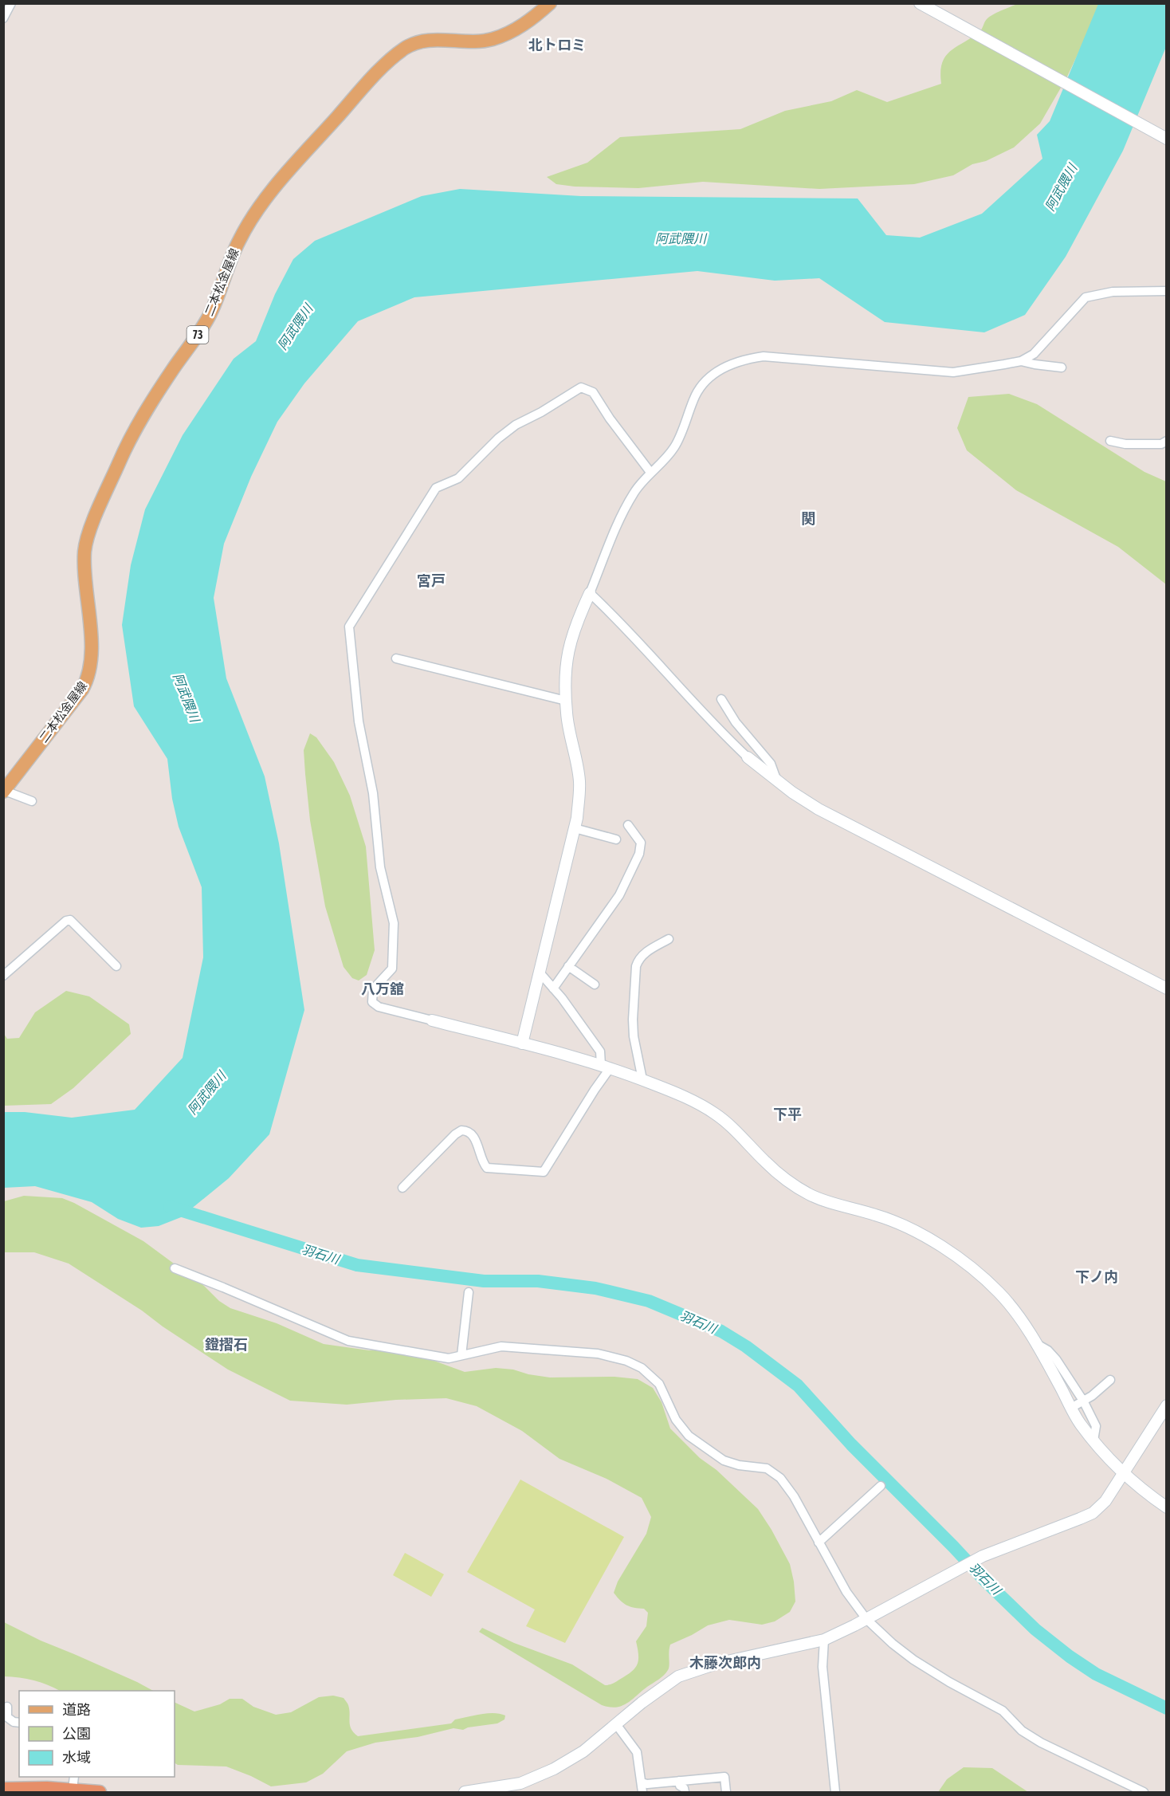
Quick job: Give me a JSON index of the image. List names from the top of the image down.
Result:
{
  "streets": {
    "main road": ["二本松金屋線", "73"]
  },
  "districts": [
    "北トロミ",
    "関",
    "宮戸",
    "八万舘",
    "下平",
    "下ノ内",
    "鐙摺石",
    "木藤次郎内"
  ],
  "water": ["阿武隈川", "羽石川"],
  "legend": ["道路", "公園", "水域"]
}
